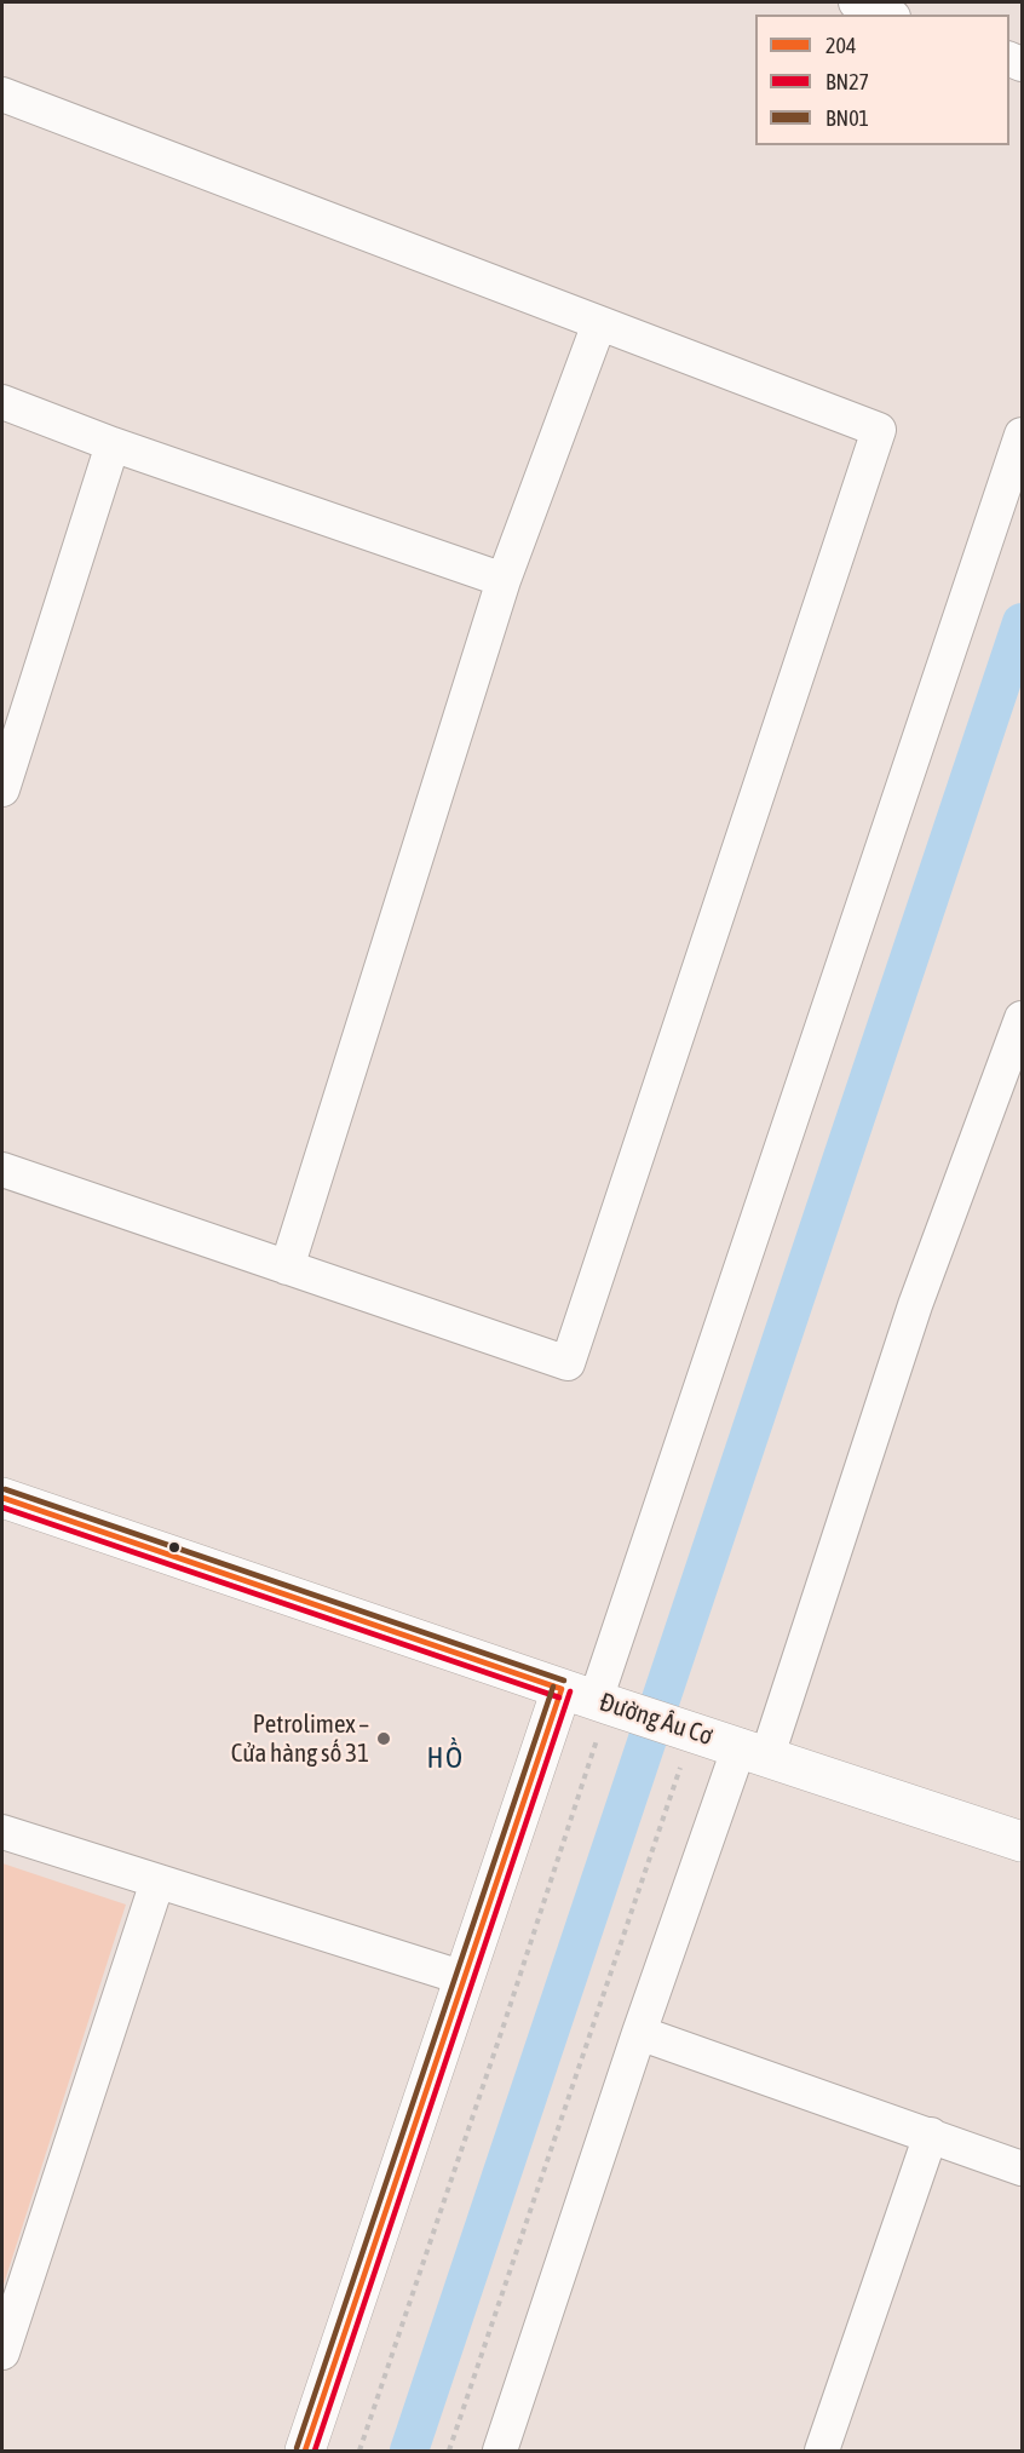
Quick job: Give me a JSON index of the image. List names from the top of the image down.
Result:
{
  "streets": {
    "main road": ["Đường Âu Cơ"]
  },
  "districts": ["HỒ"],
  "places": ["Petrolimex – Cửa hàng số 31"],
  "lines": ["transit line BN01", "transit line 204", "transit line BN27"],
  "legend": ["204", "BN27", "BN01"]
}
